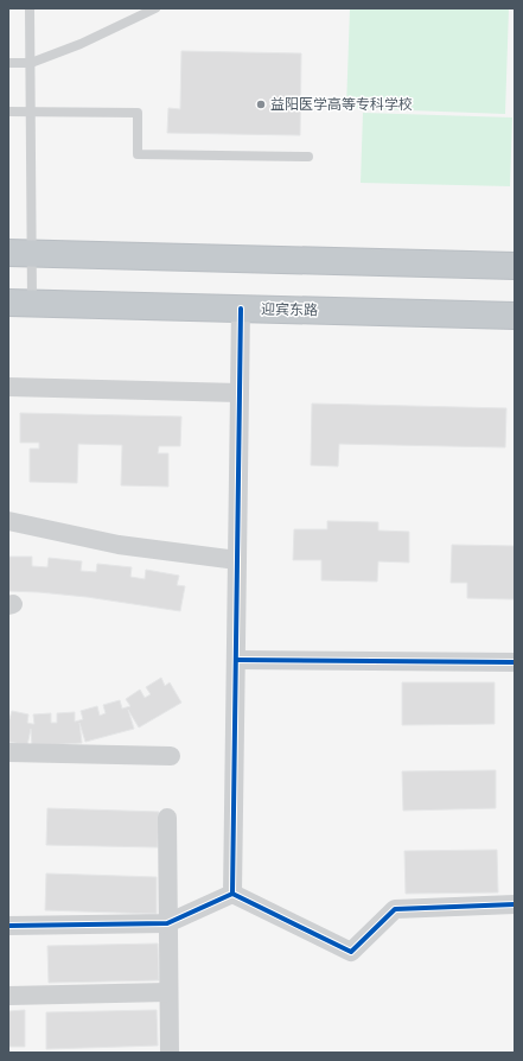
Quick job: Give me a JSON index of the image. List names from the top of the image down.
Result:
{
  "streets": {
    "highway": ["迎宾东路"]
  },
  "places": ["益阳医学高等专科学校"]
}
